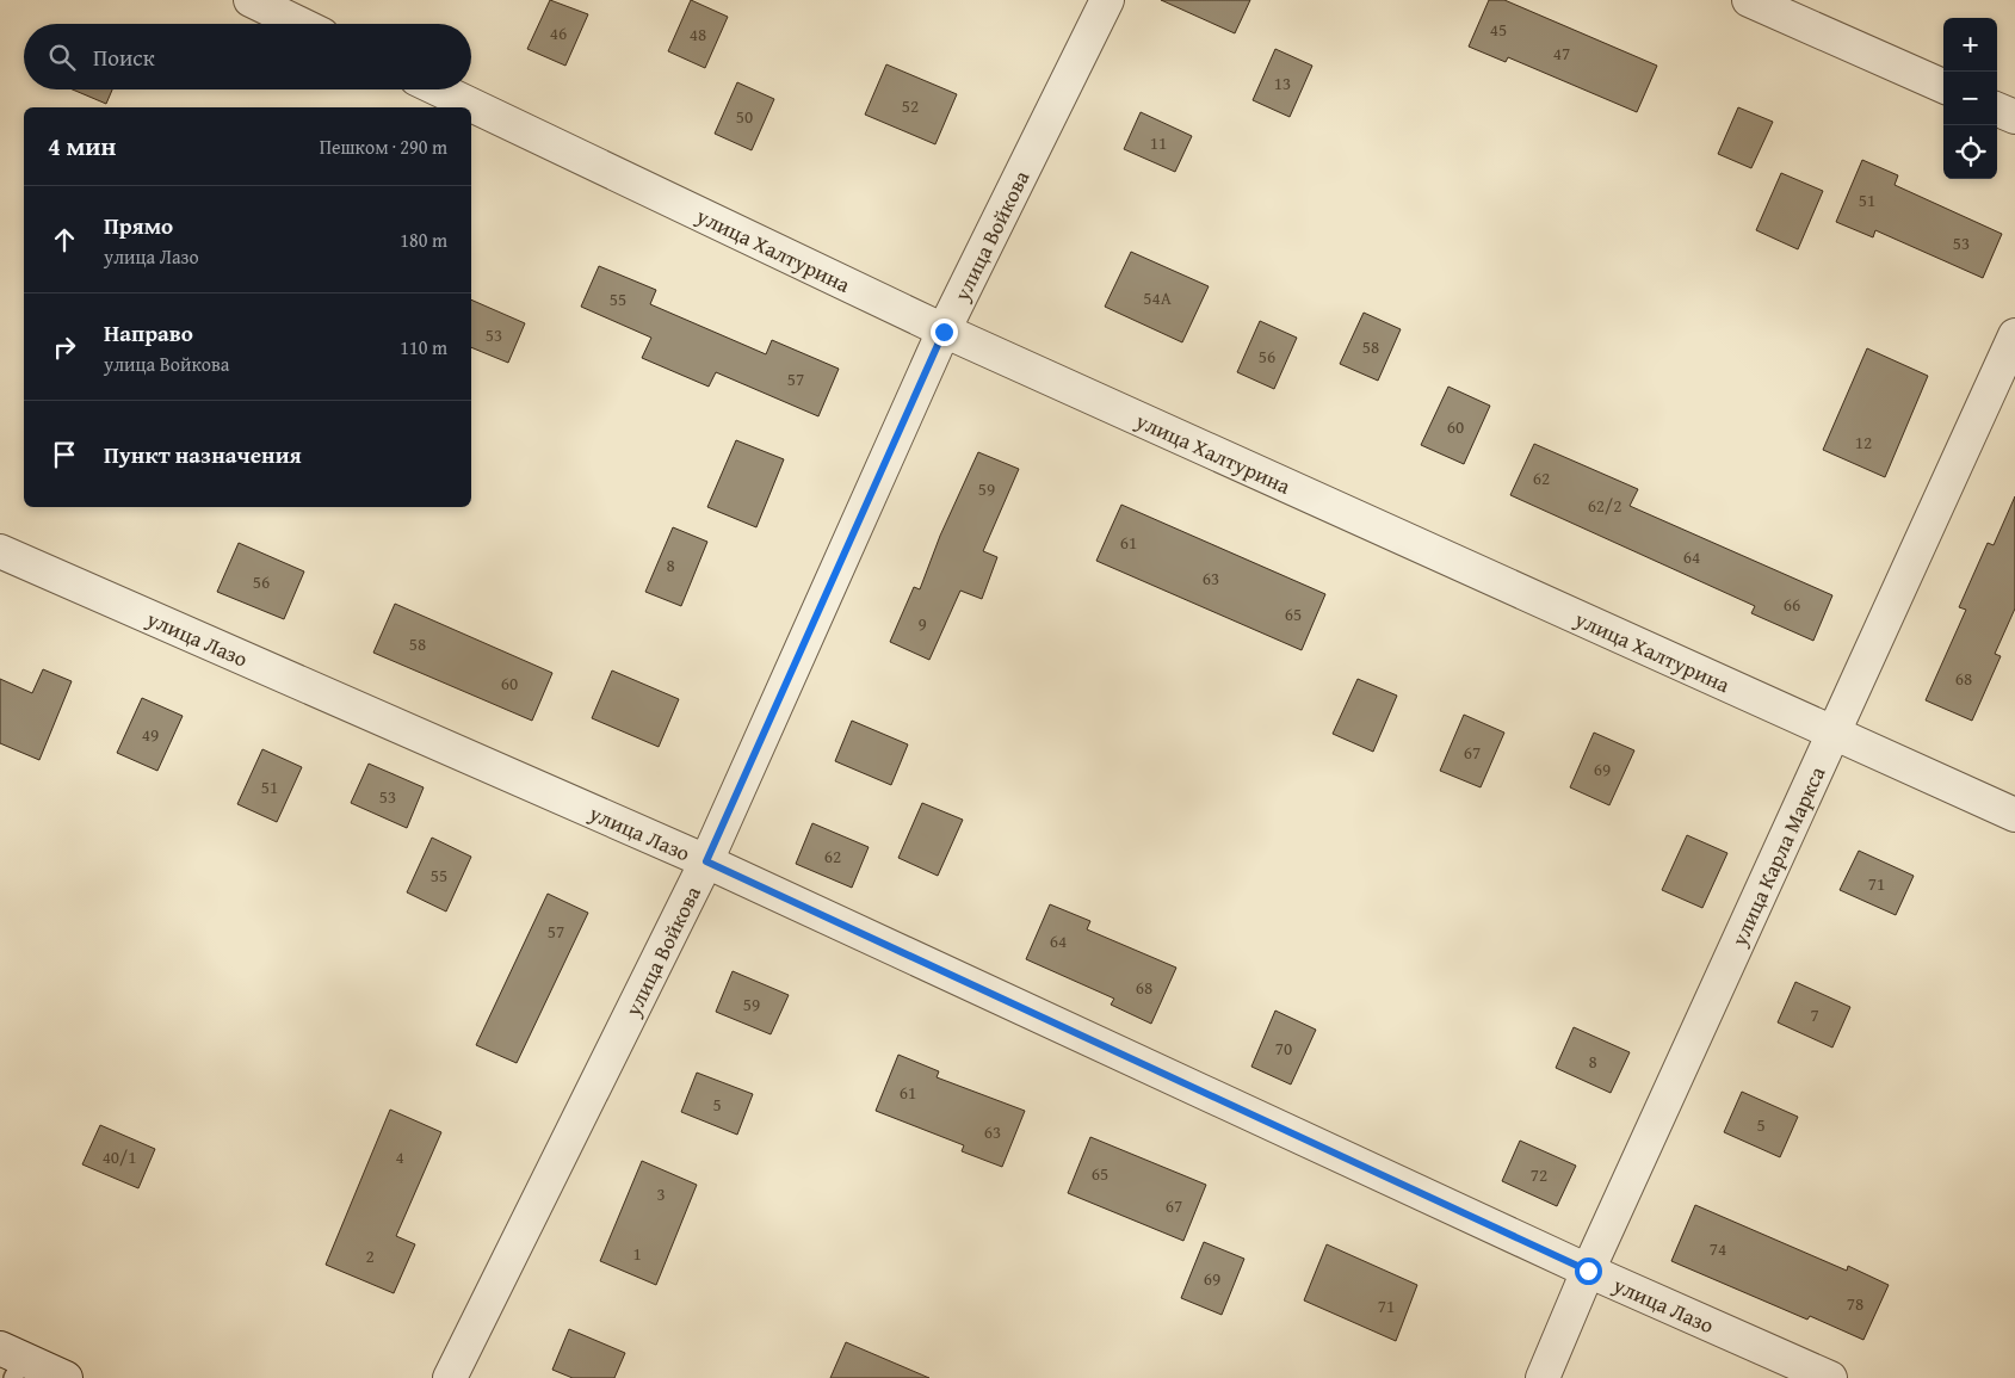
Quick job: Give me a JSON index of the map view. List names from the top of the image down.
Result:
{
  "streets": {
    "street": [
      "улица Войкова",
      "улица Халтурина",
      "улица Лазо",
      "улица Карла Маркса"
    ]
  },
  "crossings": [
    ["улица Войкова", "улица Халтурина"],
    ["улица Войкова", "улица Лазо"],
    ["улица Халтурина", "улица Карла Маркса"],
    ["улица Лазо", "улица Карла Маркса"]
  ],
  "house_numbers": [
    "45",
    "46",
    "48",
    "47",
    "13",
    "52",
    "50",
    "11",
    "51",
    "53",
    "54А",
    "55",
    "53",
    "58",
    "56",
    "57",
    "60",
    "12",
    "62",
    "59",
    "62/2",
    "61",
    "64",
    "8",
    "63",
    "56",
    "66",
    "65",
    "9",
    "58",
    "68",
    "60",
    "49",
    "67",
    "69",
    "51",
    "53",
    "62",
    "55",
    "71",
    "57",
    "64",
    "68",
    "59",
    "7",
    "70",
    "8",
    "61",
    "5",
    "5",
    "63",
    "40/1",
    "4",
    "65",
    "72",
    "3",
    "67",
    "74",
    "1",
    "2",
    "69",
    "78",
    "71"
  ],
  "page": {
    "map_buttons": ["+", "−"],
    "search": "Поиск",
    "heading": ["4 мин", "Пешком · 290 m"],
    "list": [
      ["Прямо", "улица Лазо", "180 m"],
      ["Направо", "улица Войкова", "110 m"],
      "Пункт назначения"
    ]
  }
}
